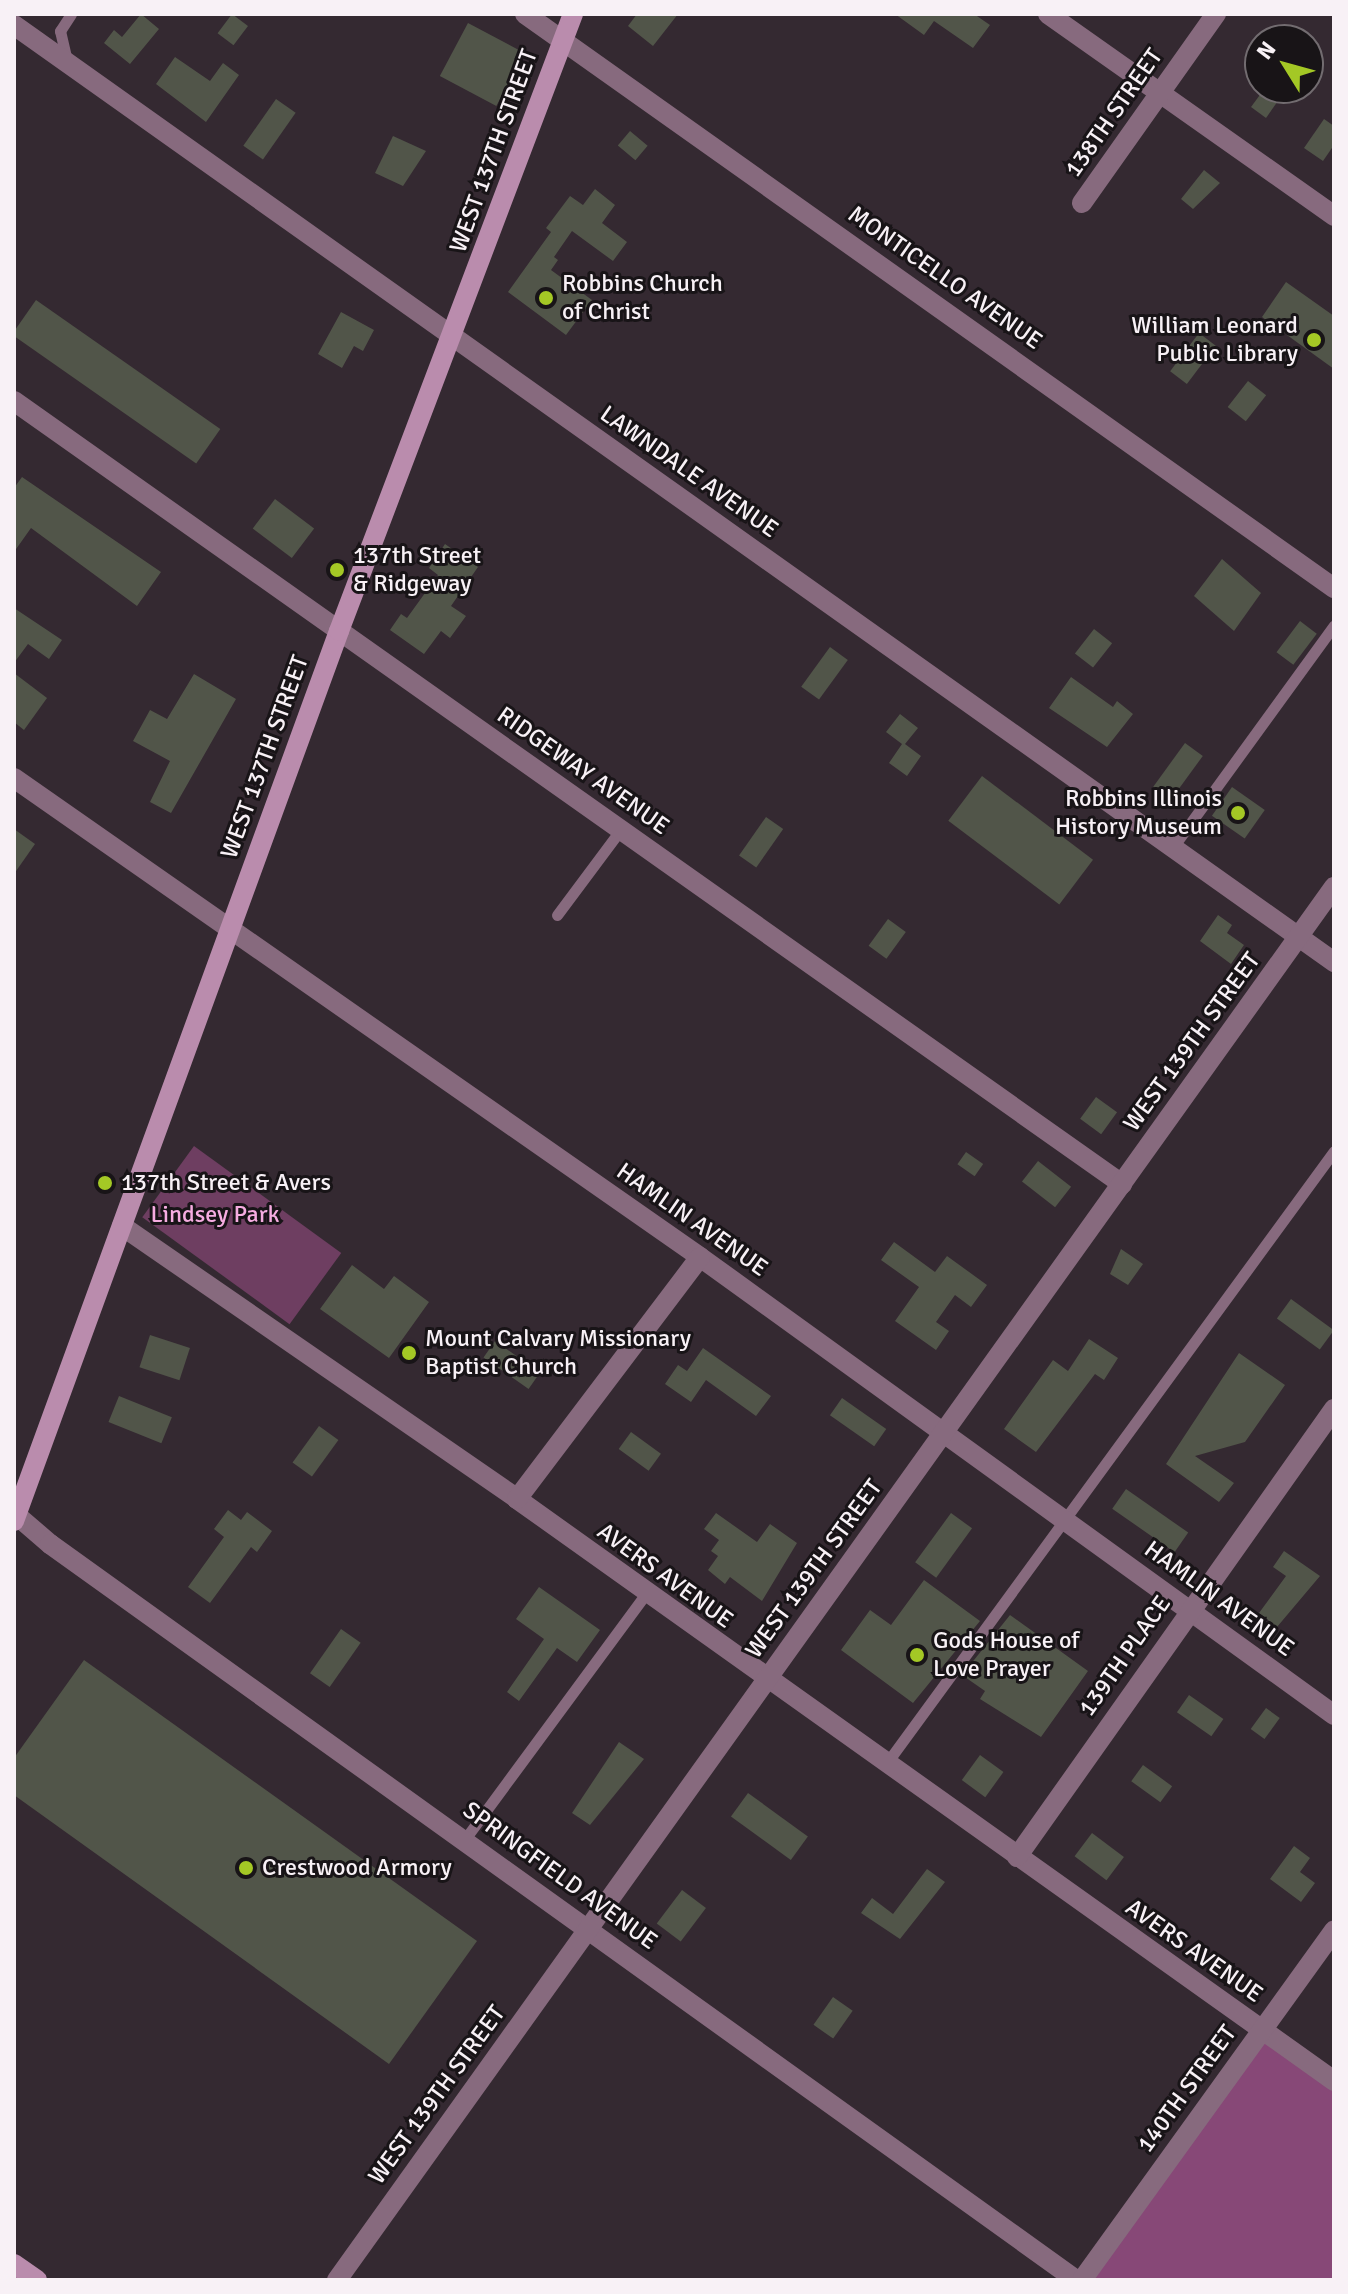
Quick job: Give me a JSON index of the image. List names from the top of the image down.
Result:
{
  "streets": {
    "main road": ["WEST 137TH STREET"],
    "street": [
      "138TH STREET",
      "MONTICELLO AVENUE",
      "LAWNDALE AVENUE",
      "RIDGEWAY AVENUE",
      "WEST 139TH STREET",
      "HAMLIN AVENUE",
      "AVERS AVENUE",
      "139TH PLACE",
      "SPRINGFIELD AVENUE",
      "140TH STREET"
    ]
  },
  "crossings": [
    ["WEST 137TH STREET", "MONTICELLO AVENUE"],
    ["WEST 137TH STREET", "LAWNDALE AVENUE"],
    ["WEST 137TH STREET", "RIDGEWAY AVENUE"],
    ["WEST 137TH STREET", "HAMLIN AVENUE"],
    ["WEST 137TH STREET", "AVERS AVENUE"],
    ["WEST 137TH STREET", "SPRINGFIELD AVENUE"],
    ["LAWNDALE AVENUE", "WEST 139TH STREET"],
    ["RIDGEWAY AVENUE", "WEST 139TH STREET"],
    ["WEST 139TH STREET", "HAMLIN AVENUE"],
    ["WEST 139TH STREET", "AVERS AVENUE"],
    ["WEST 139TH STREET", "SPRINGFIELD AVENUE"],
    ["HAMLIN AVENUE", "139TH PLACE"],
    ["AVERS AVENUE", "139TH PLACE"],
    ["AVERS AVENUE", "140TH STREET"]
  ],
  "parks": ["Lindsey Park"],
  "places": [
    "Robbins Church of Christ",
    "William Leonard Public Library",
    "137th Street & Ridgeway",
    "Robbins Illinois History Museum",
    "137th Street & Avers",
    "Mount Calvary Missionary Baptist Church",
    "Gods House of Love Prayer",
    "Crestwood Armory"
  ],
  "north": "top left"
}
